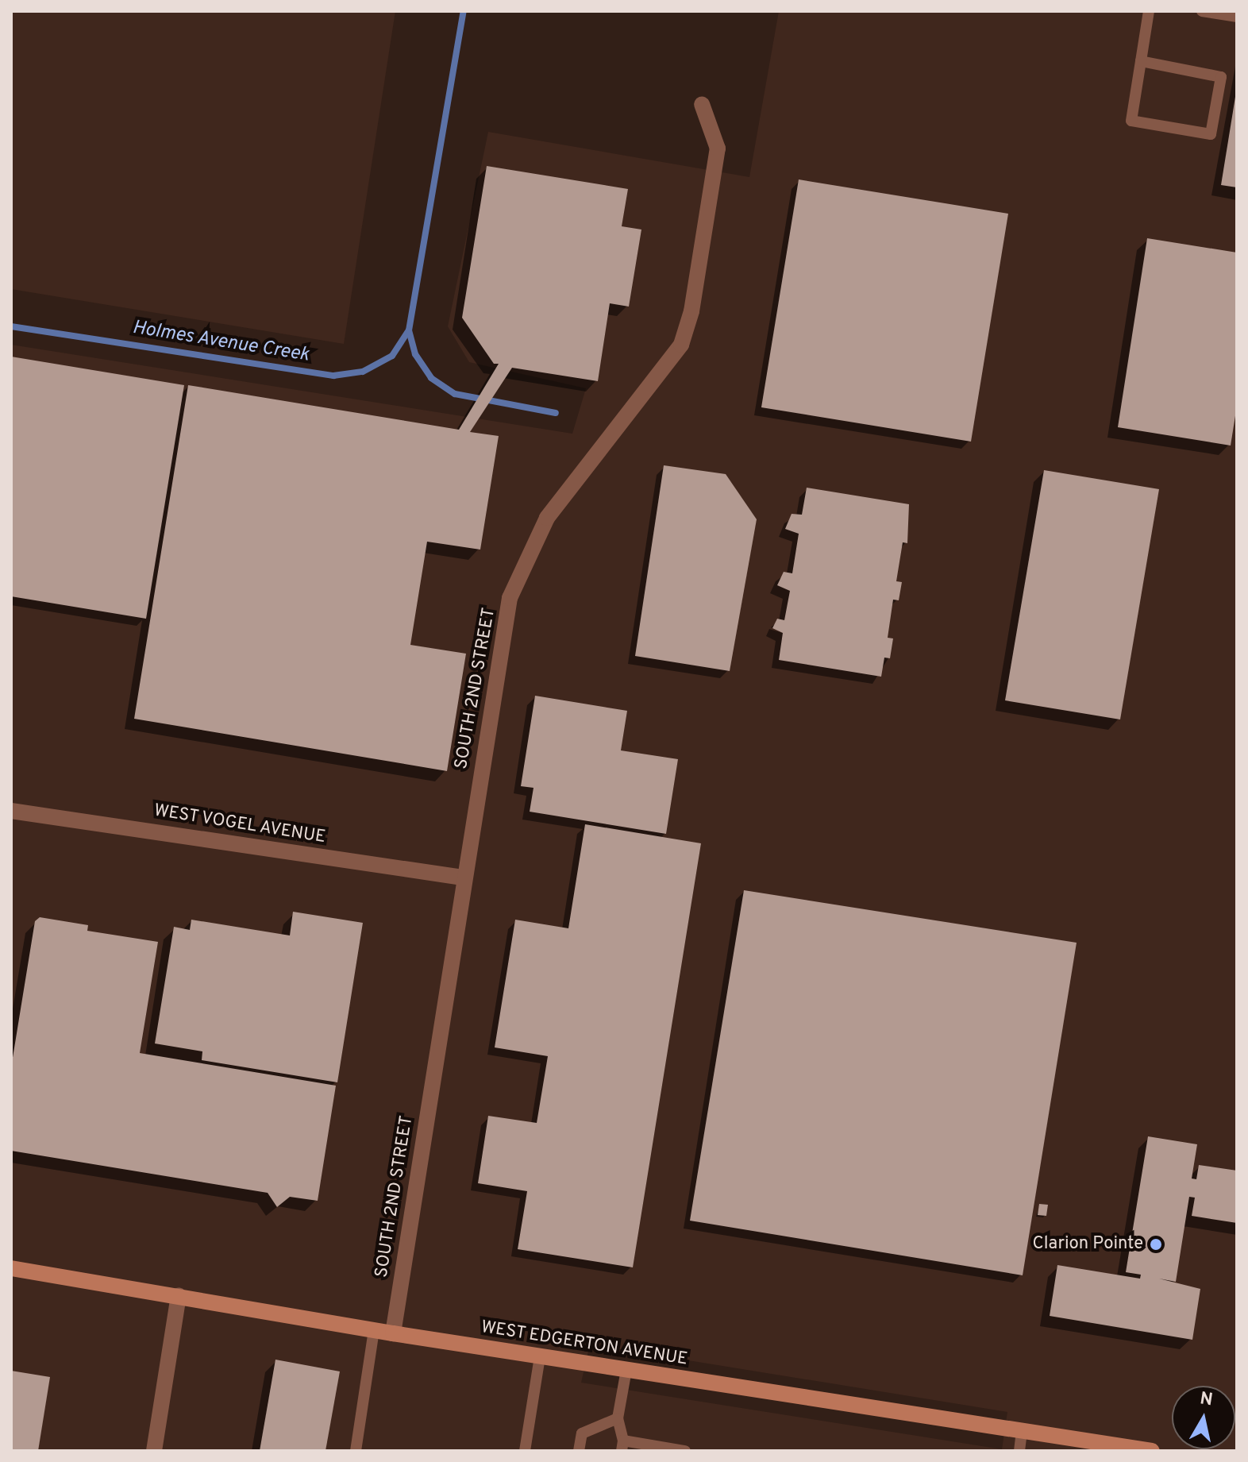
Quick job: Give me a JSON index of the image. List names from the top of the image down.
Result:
{
  "streets": {
    "street": ["SOUTH 2ND STREET", "WEST VOGEL AVENUE", "WEST EDGERTON AVENUE"]
  },
  "crossings": [
    ["SOUTH 2ND STREET", "WEST VOGEL AVENUE"],
    ["SOUTH 2ND STREET", "WEST EDGERTON AVENUE"]
  ],
  "water": ["Holmes Avenue Creek"],
  "places": ["Clarion Pointe"],
  "north": "top"
}
